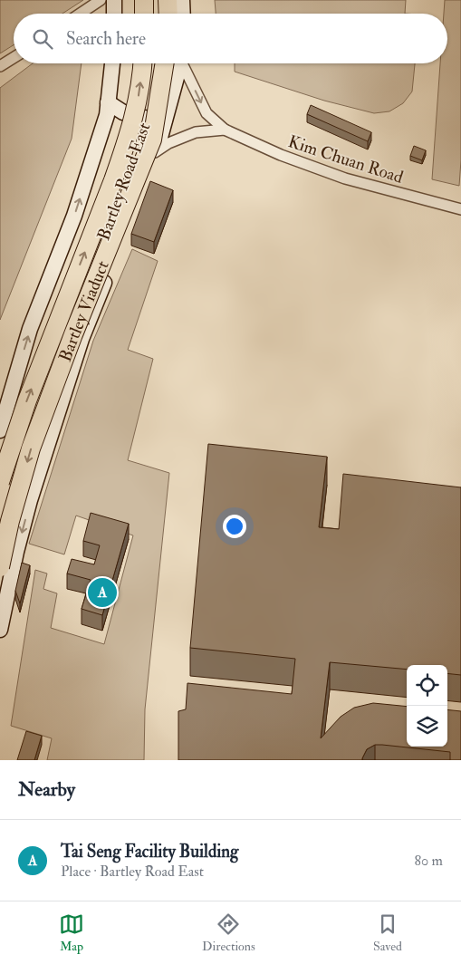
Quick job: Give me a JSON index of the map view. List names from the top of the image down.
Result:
{
  "streets": {
    "highway": ["Bartley Viaduct"],
    "main road": ["Bartley Road East"],
    "street": ["Kim Chuan Road"]
  },
  "page": {
    "search": "Search here",
    "pins": "A",
    "heading": "Nearby",
    "list": [
      {
        "mark": "A",
        "name": "Tai Seng Facility Building",
        "note": "Place · Bartley Road East",
        "value": "80 m"
      }
    ],
    "nav": ["Map", "Directions", "Saved"]
  }
}
